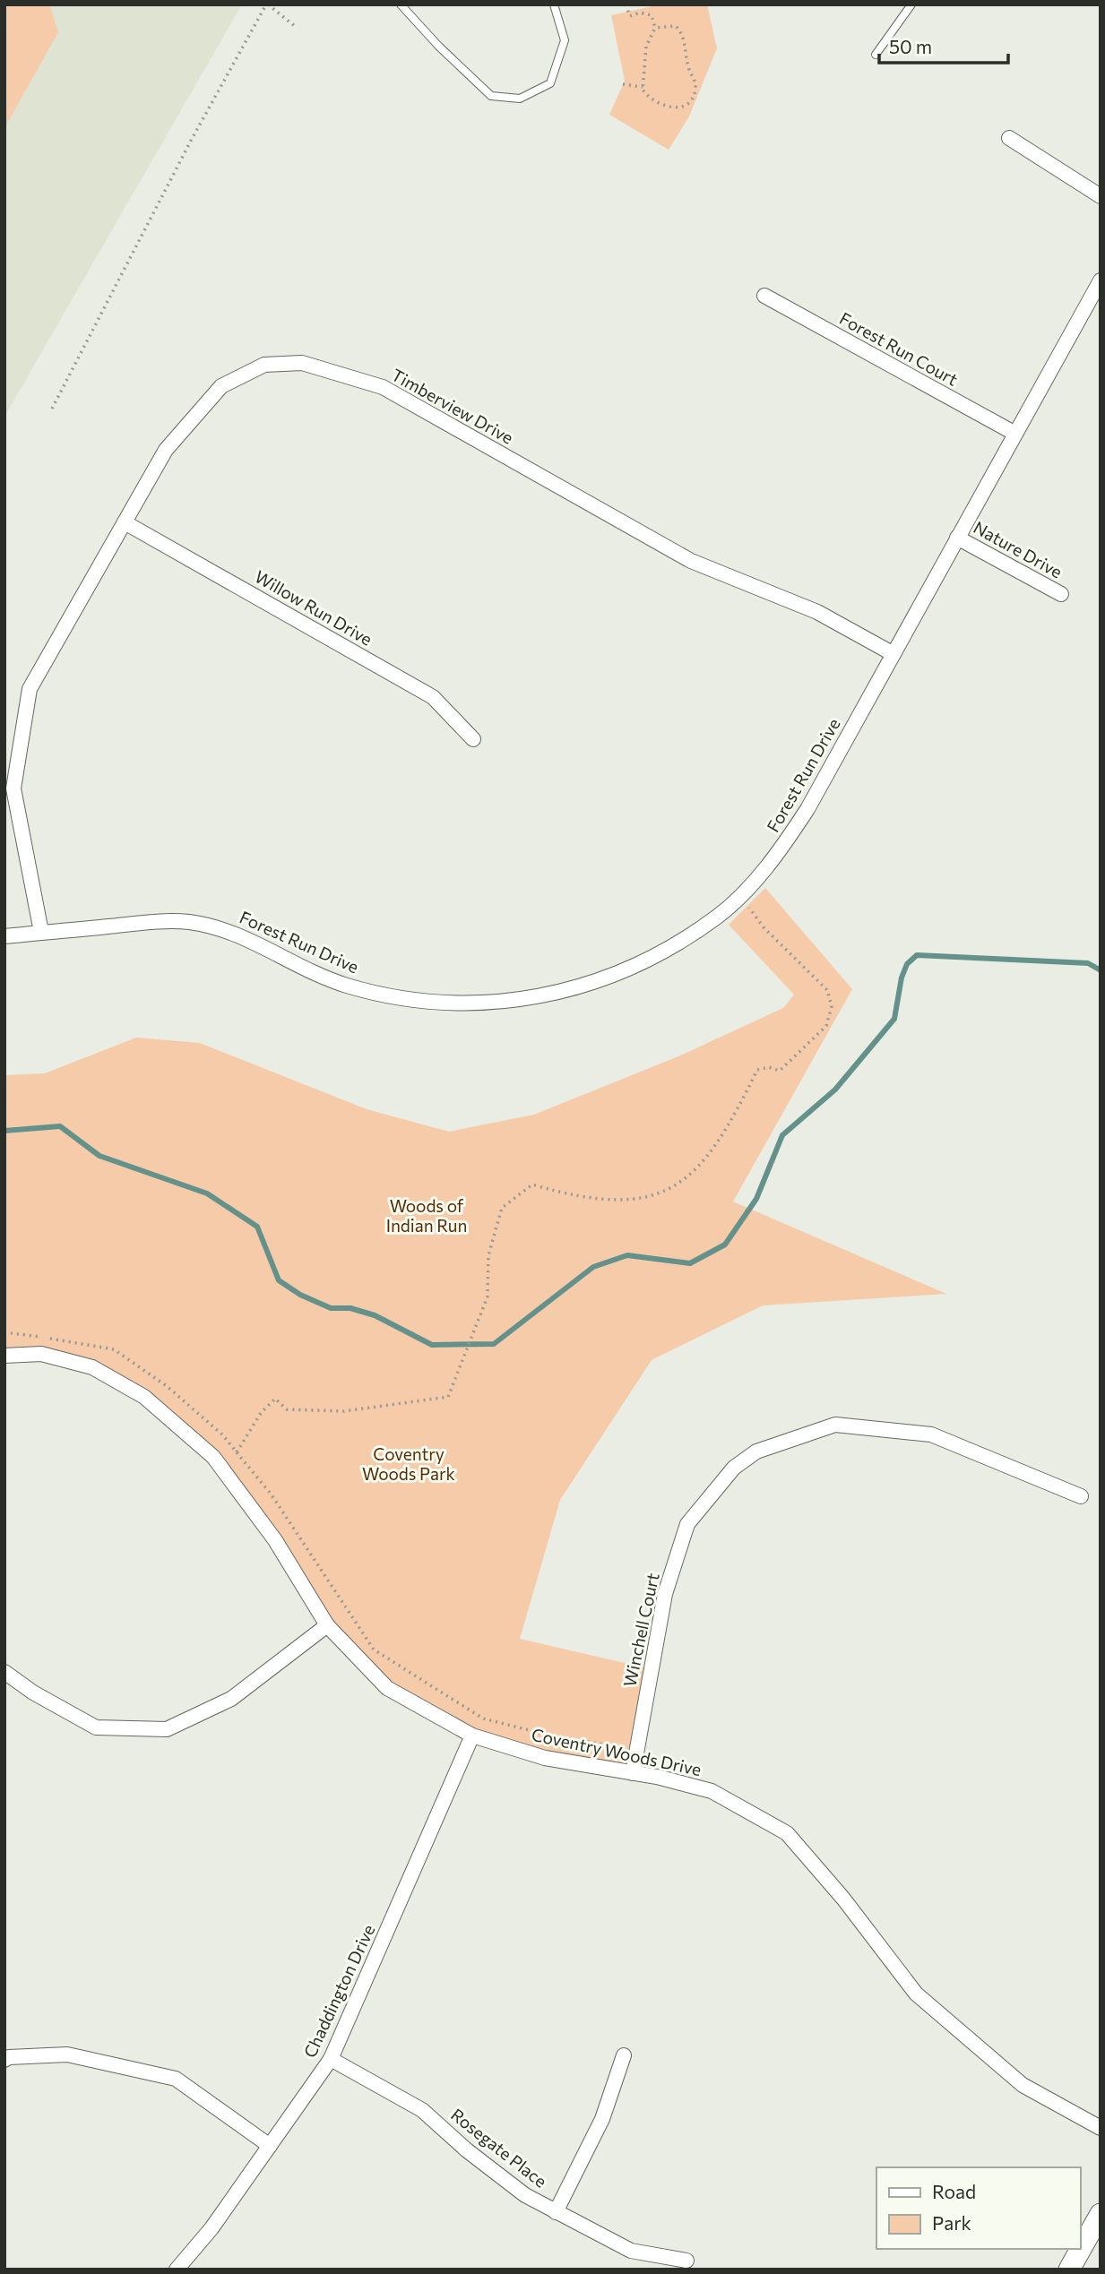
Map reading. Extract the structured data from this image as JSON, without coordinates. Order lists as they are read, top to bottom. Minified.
{"streets":{"street":["Forest Run Court","Timberview Drive","Nature Drive","Willow Run Drive","Forest Run Drive","Winchell Court","Coventry Woods Drive","Chaddington Drive","Rosegate Place"]},"crossings":[["Forest Run Court","Forest Run Drive"],["Timberview Drive","Willow Run Drive"],["Timberview Drive","Forest Run Drive"],["Nature Drive","Forest Run Drive"],["Winchell Court","Coventry Woods Drive"],["Coventry Woods Drive","Chaddington Drive"],["Chaddington Drive","Rosegate Place"]],"parks":["Woods of Indian Run","Coventry Woods Park"],"legend":["Road","Park"],"scale_bar":"50 m"}
